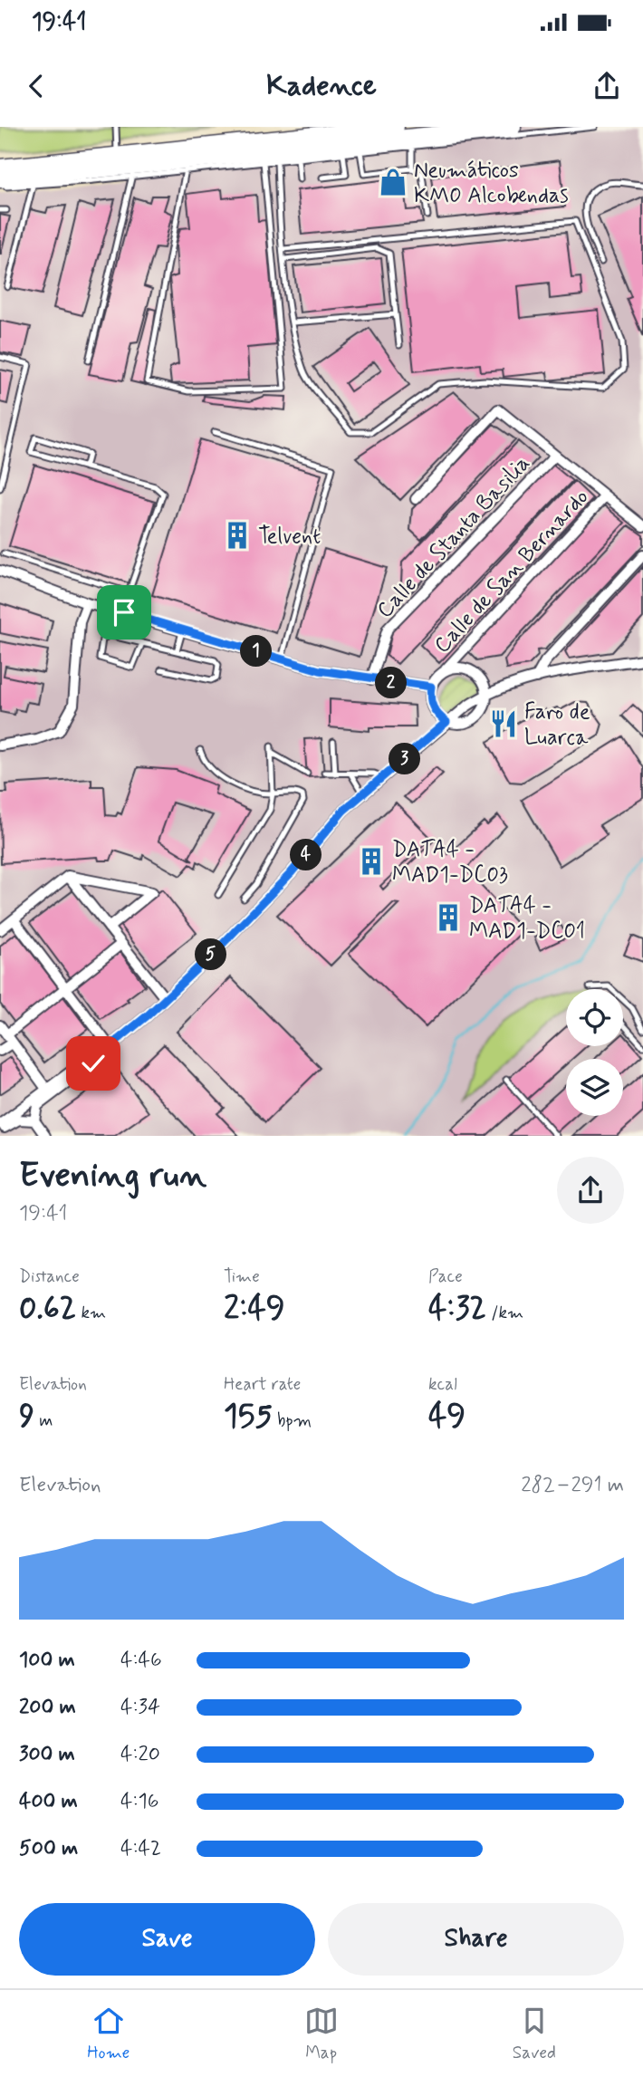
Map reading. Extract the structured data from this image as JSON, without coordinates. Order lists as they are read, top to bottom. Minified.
{"streets":{"street":["Calle de Stanta Basilia","Calle de San Bernardo"]},"places":{"shop":["Neumáticos KM0 Alcobendas"],"building":["Telvent","DATA4 - MAD1-DC03","DATA4 - MAD1-DC01"],"restaurant":["Faro de Luarca"]},"page":{"status":"19:41","header":"Kadence","pins":["1","2","3","4","5"],"heading":["Evening run","19:41"],"stats":[["Distance","0.62 km"],["Time","2:49"],["Pace","4:32 /km"],["Elevation","9 m"],["Heart rate","155 bpm"],["kcal","49"]],"chart":["Elevation","282–291 m"],"list":[{"name":"100 m","note":"4:46"},{"name":"200 m","note":"4:34"},{"name":"300 m","note":"4:20"},{"name":"400 m","note":"4:16"},{"name":"500 m","note":"4:42"}],"buttons":["Save","Share"],"tabs":["Home","Map","Saved"]}}
